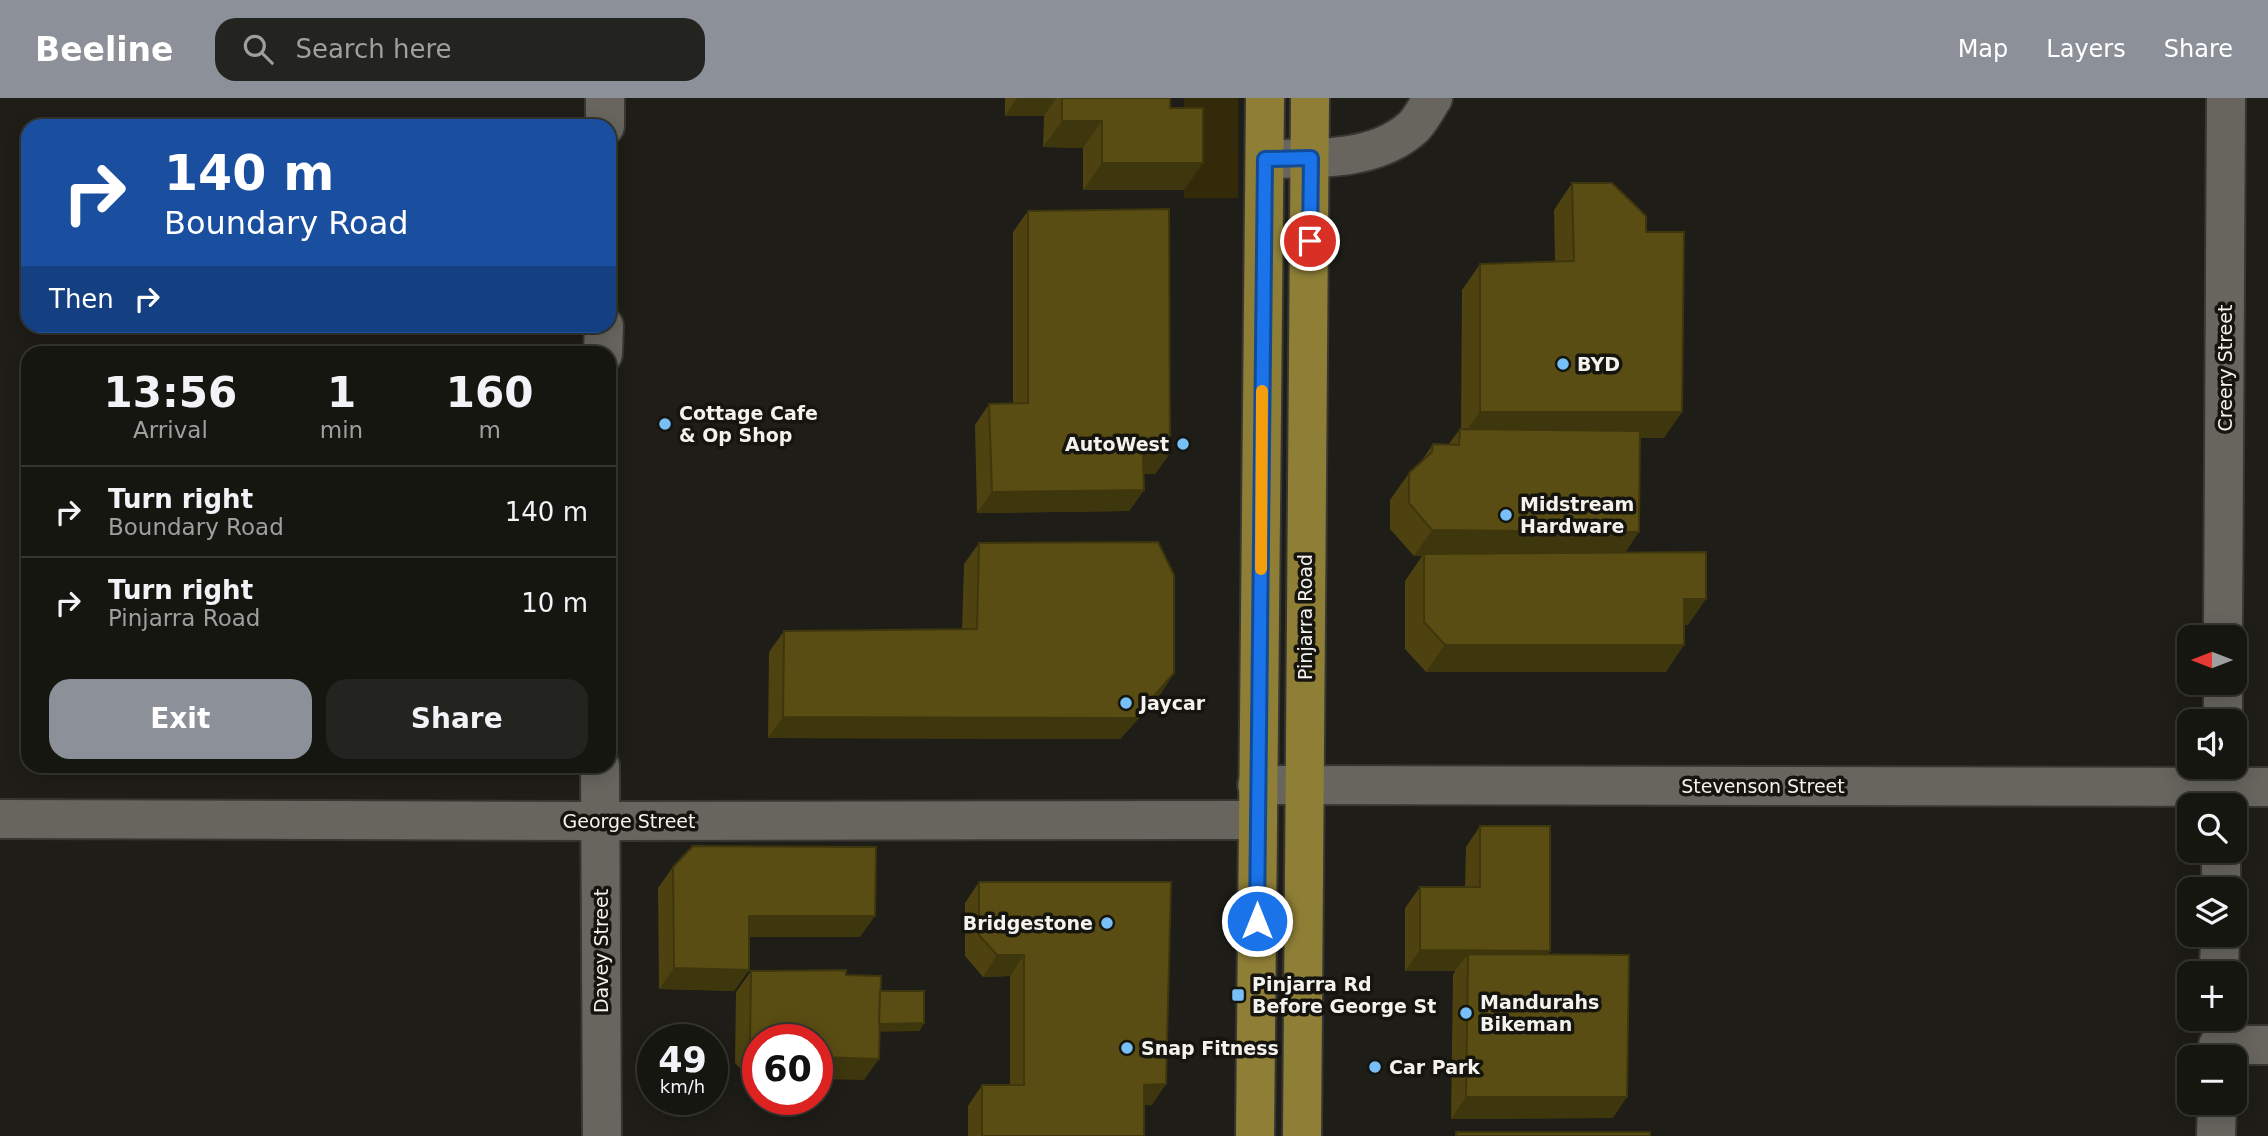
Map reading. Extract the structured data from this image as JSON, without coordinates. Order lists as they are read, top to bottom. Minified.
{"streets":{"main road":["Pinjarra Road"],"street":["Creery Street","Stevenson Street","George Street","Davey Street"]},"crossings":[["Pinjarra Road","Stevenson Street"],["Stevenson Street","George Street"],["George Street","Davey Street"]],"places":{"other":["BYD","Cottage Cafe & Op Shop","AutoWest","Midstream Hardware","Jaycar","Bridgestone","Mandurahs Bikeman","Snap Fitness","Car Park"],"transit":["Pinjarra Rd Before George St"]},"north":"left","page":{"header":"Beeline","search":"Search here","nav":["Map","Layers","Share"],"turn":["140 m","Boundary Road"],"then":"Then","eta":["13:56","Arrival","1","min","160","m"],"list":[{"name":"Turn right","note":"Boundary Road","value":"140 m"},{"name":"Turn right","note":"Pinjarra Road","value":"10 m"}],"map_buttons":["+","−"],"buttons":["Exit","Share"],"speed":"49 km/h","limit":"60"}}
